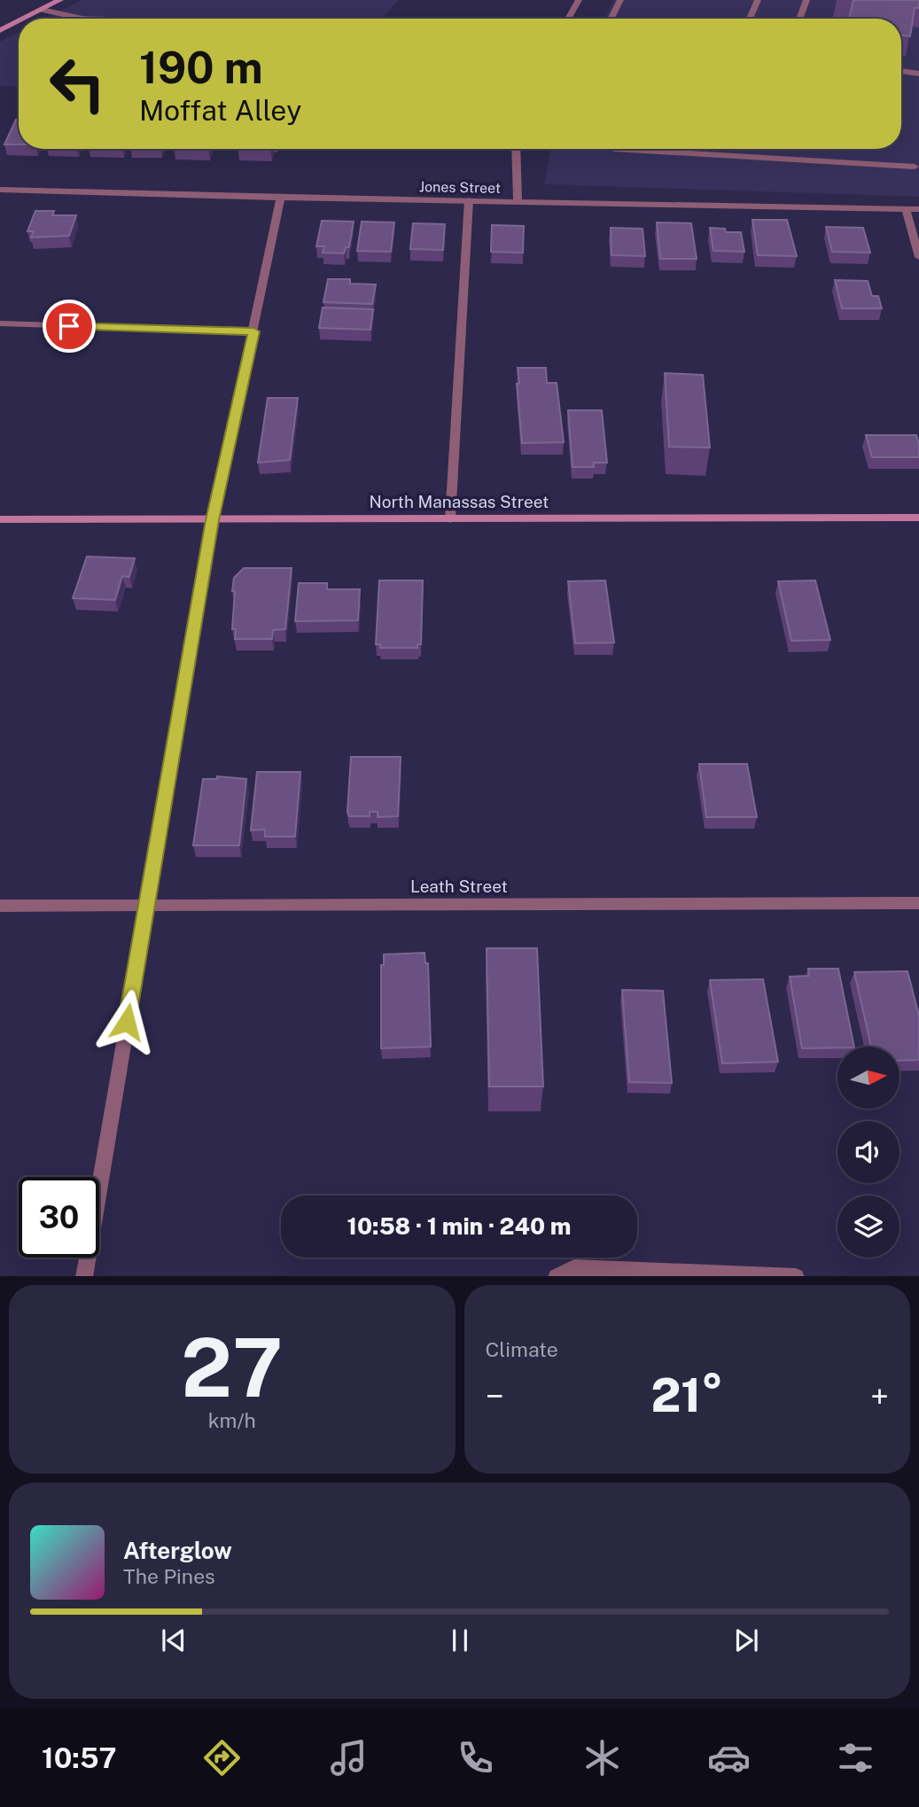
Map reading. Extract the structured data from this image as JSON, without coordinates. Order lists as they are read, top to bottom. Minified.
{"streets":{"street":["Jones Street","North Manassas Street","Leath Street"]},"north":"right","page":{"turn":["190 m","Moffat Alley"],"limit":"30","trip":"10:58 · 1 min · 240 m","tile":[["27","km/h"],"Climate"],"heat":["−","21°","+"],"song":["Afterglow","The Pines"],"tabs":"10:57"}}
